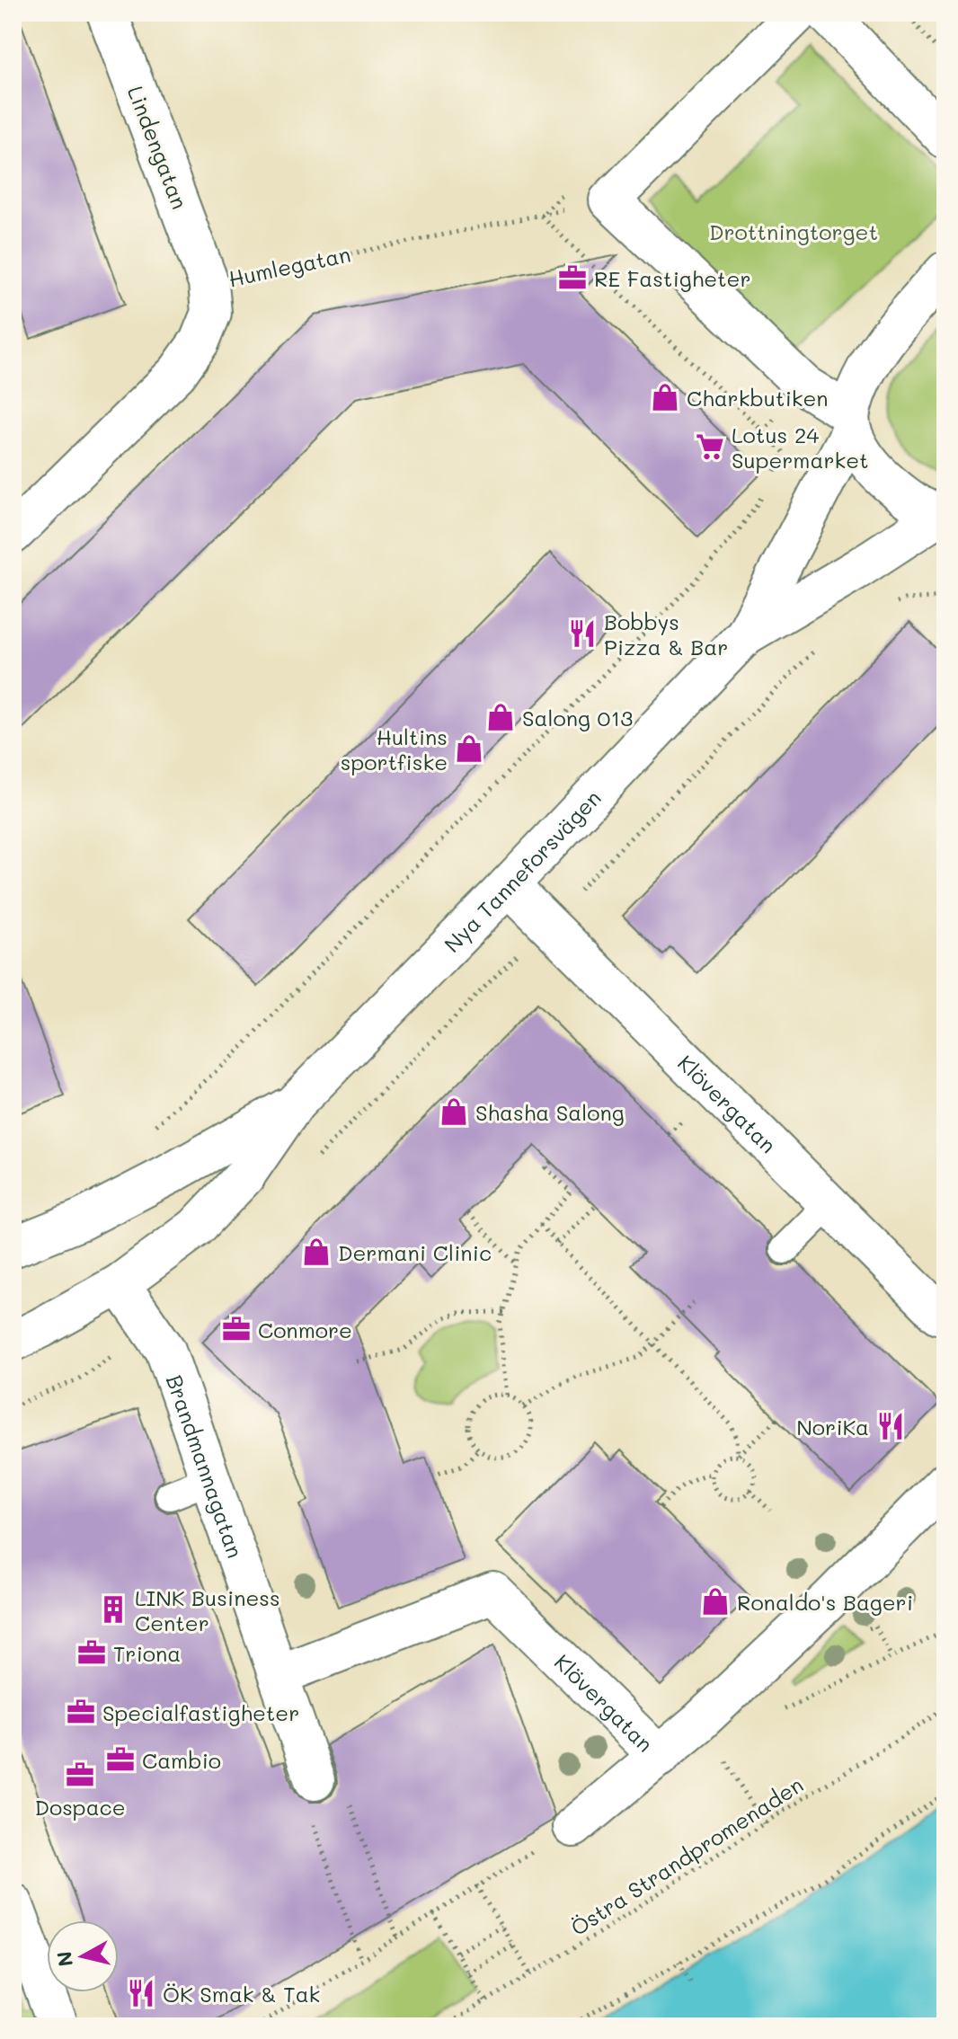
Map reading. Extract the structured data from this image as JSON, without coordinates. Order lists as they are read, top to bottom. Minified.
{"streets":{"street":["Lindengatan","Humlegatan","Nya Tanneforsvägen","Klövergatan","Brandmannagatan"],"path":["Östra Strandpromenaden"]},"crossings":[["Lindengatan","Humlegatan"],["Nya Tanneforsvägen","Klövergatan"],["Nya Tanneforsvägen","Brandmannagatan"],["Klövergatan","Brandmannagatan"]],"parks":["Drottningtorget"],"places":{"office":["RE Fastigheter","Conmore","Triona","Specialfastigheter","Cambio","Dospace"],"shop":["Charkbutiken","Salong 013","Hultins sportfiske","Shasha Salong","Dermani Clinic","Ronaldo's Bageri"],"supermarket":["Lotus 24 Supermarket"],"restaurant":["Bobbys Pizza & Bar","NoriKa","ÖK Smak & Tak"],"building":["LINK Business Center"]},"north":"left"}
